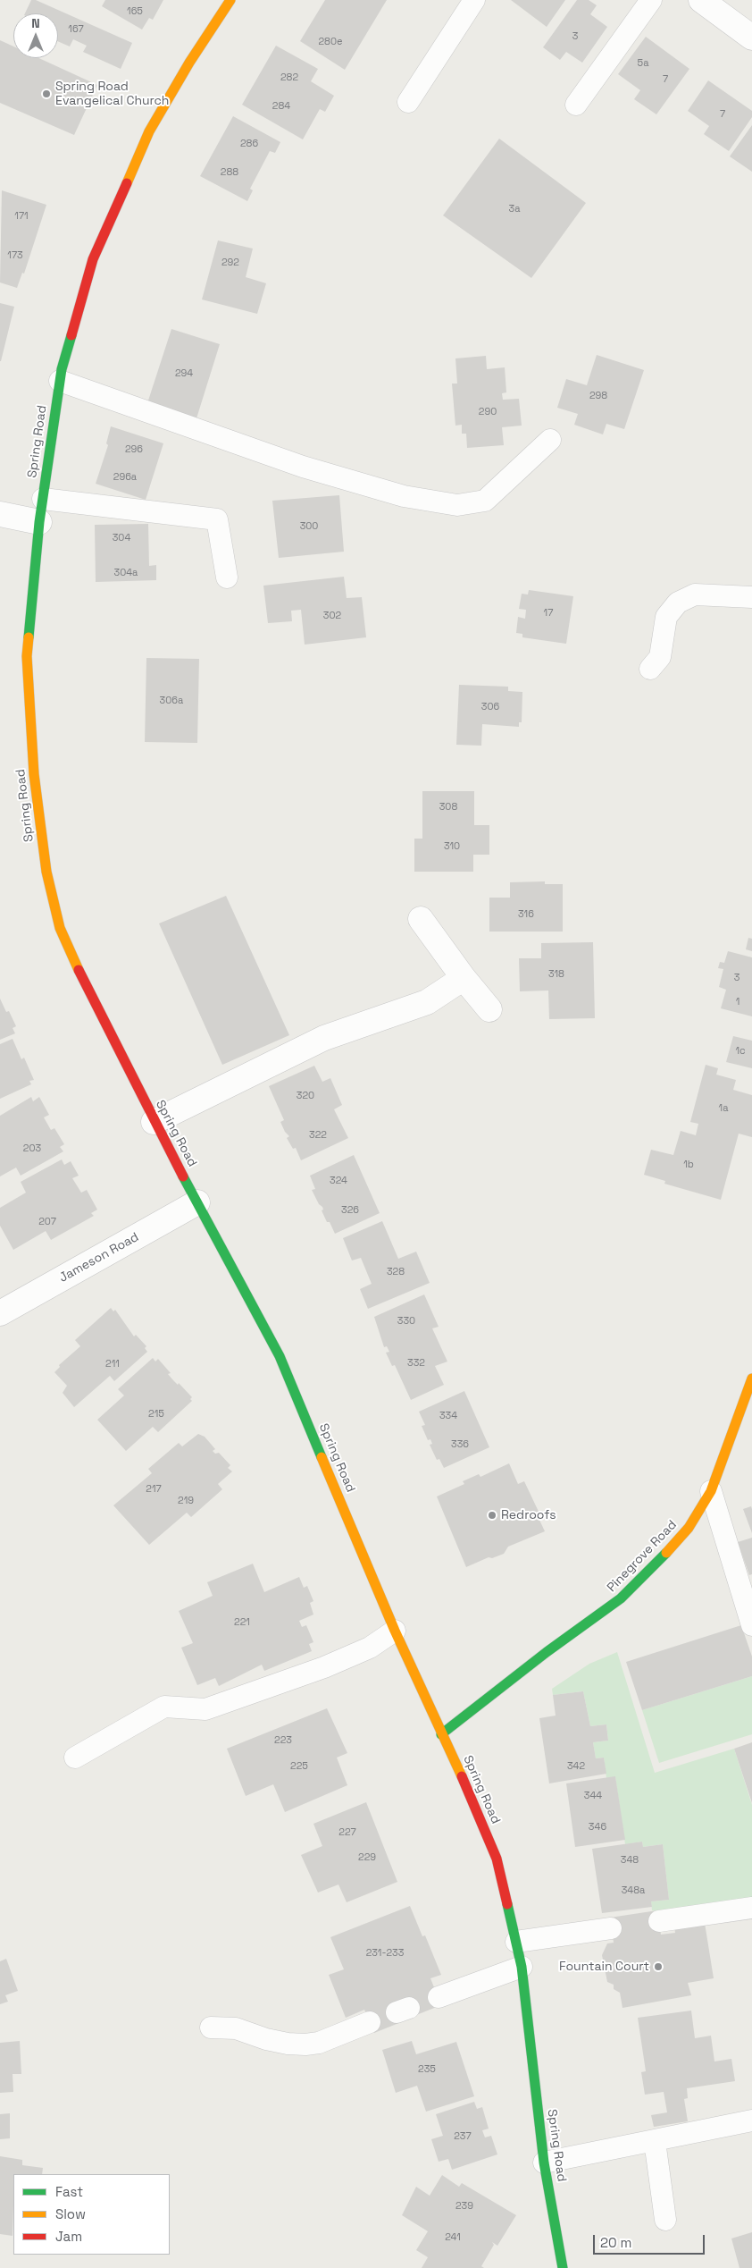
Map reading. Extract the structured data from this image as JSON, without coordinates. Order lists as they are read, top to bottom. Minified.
{"streets":{"street":["Spring Road","Jameson Road","Pinegrove Road"]},"crossings":[["Spring Road","Jameson Road"],["Spring Road","Pinegrove Road"]],"places":["Spring Road Evangelical Church","Redroofs","Fountain Court"],"house_numbers":["165","167","3","280e","5a","282","7","284","7","286","288","3a","171","173","292","294","298","290","296","296a","300","304","304a","17","302","306a","306","308","310","316","318","3","1","1c","320","1a","322","203","1b","324","326","207","328","330","332","211","215","334","336","217","219","221","223","225","342","344","346","227","229","348","348a","231-233","235","237","239","241"],"legend":["Fast","Slow","Jam"],"scale_bar":"20 m","north":"top"}
